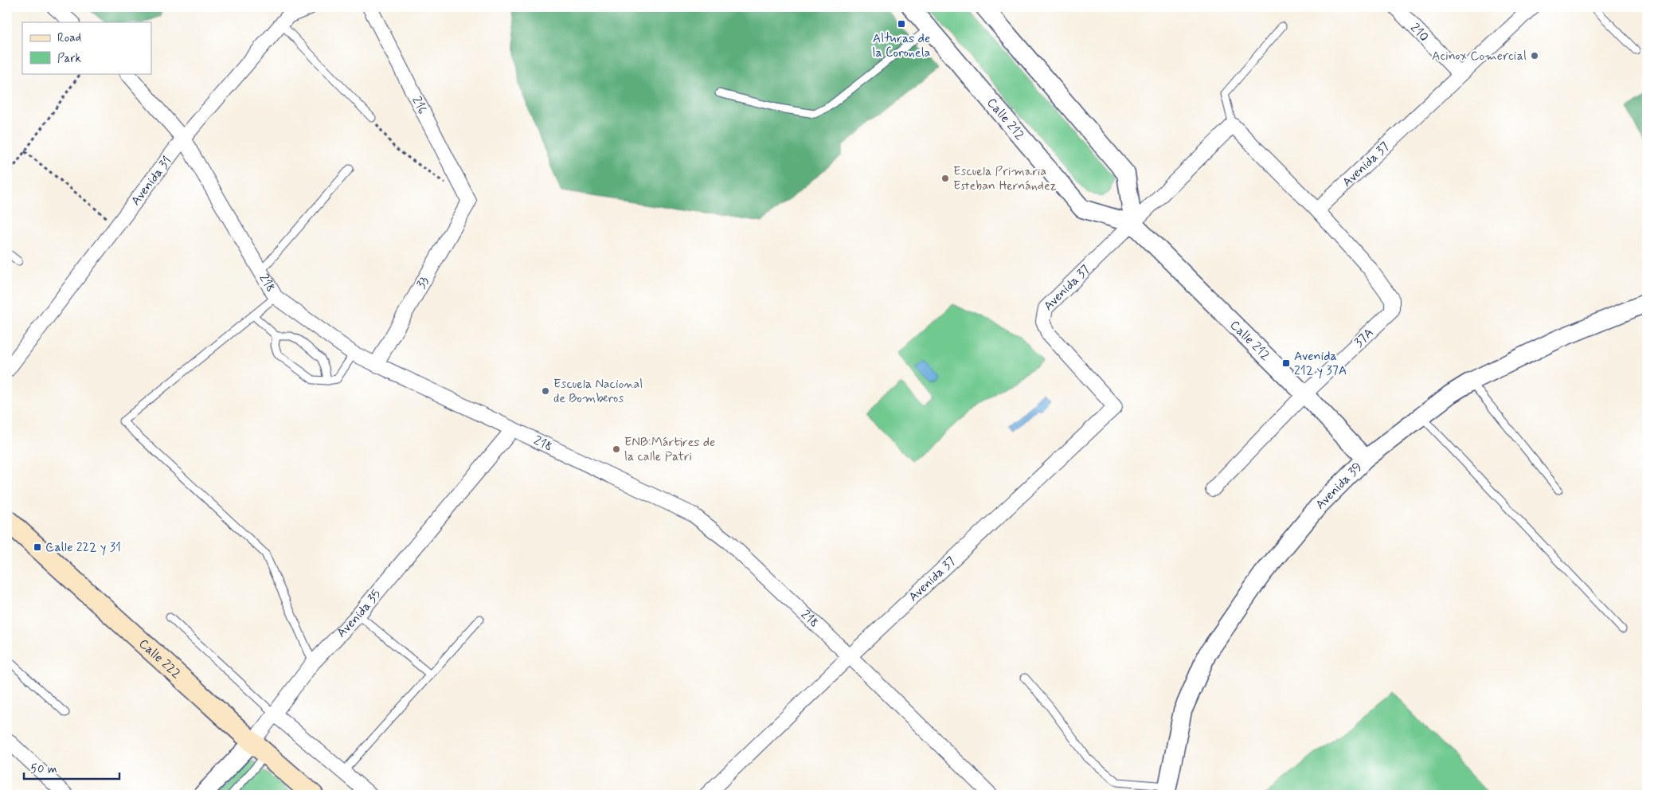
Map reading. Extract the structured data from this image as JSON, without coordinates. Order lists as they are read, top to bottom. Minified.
{"streets":{"main road":["Calle 222"],"street":["210","216","Calle 212","Avenida 37","Avenida 31","218","33","37A","Avenida 39","Avenida 35"]},"crossings":[["210","Avenida 37"],["216","33"],["Calle 212","Avenida 37"],["Calle 212","37A"],["Calle 212","Avenida 39"],["Avenida 37","218"],["Avenida 37","37A"],["Avenida 31","218"],["218","33"],["218","Avenida 35"],["Avenida 35","Calle 222"]],"places":{"transit":["Alturas de la Coronela","Avenida 212 y 37A","Calle 222 y 31"],"other":["Acinox Comercial","Escuela Primaria Esteban Hernández","Escuela Nacional de Bomberos","ENB:Mártires de la calle Patri"]},"legend":["Road","Park"],"scale_bar":"50 m"}
